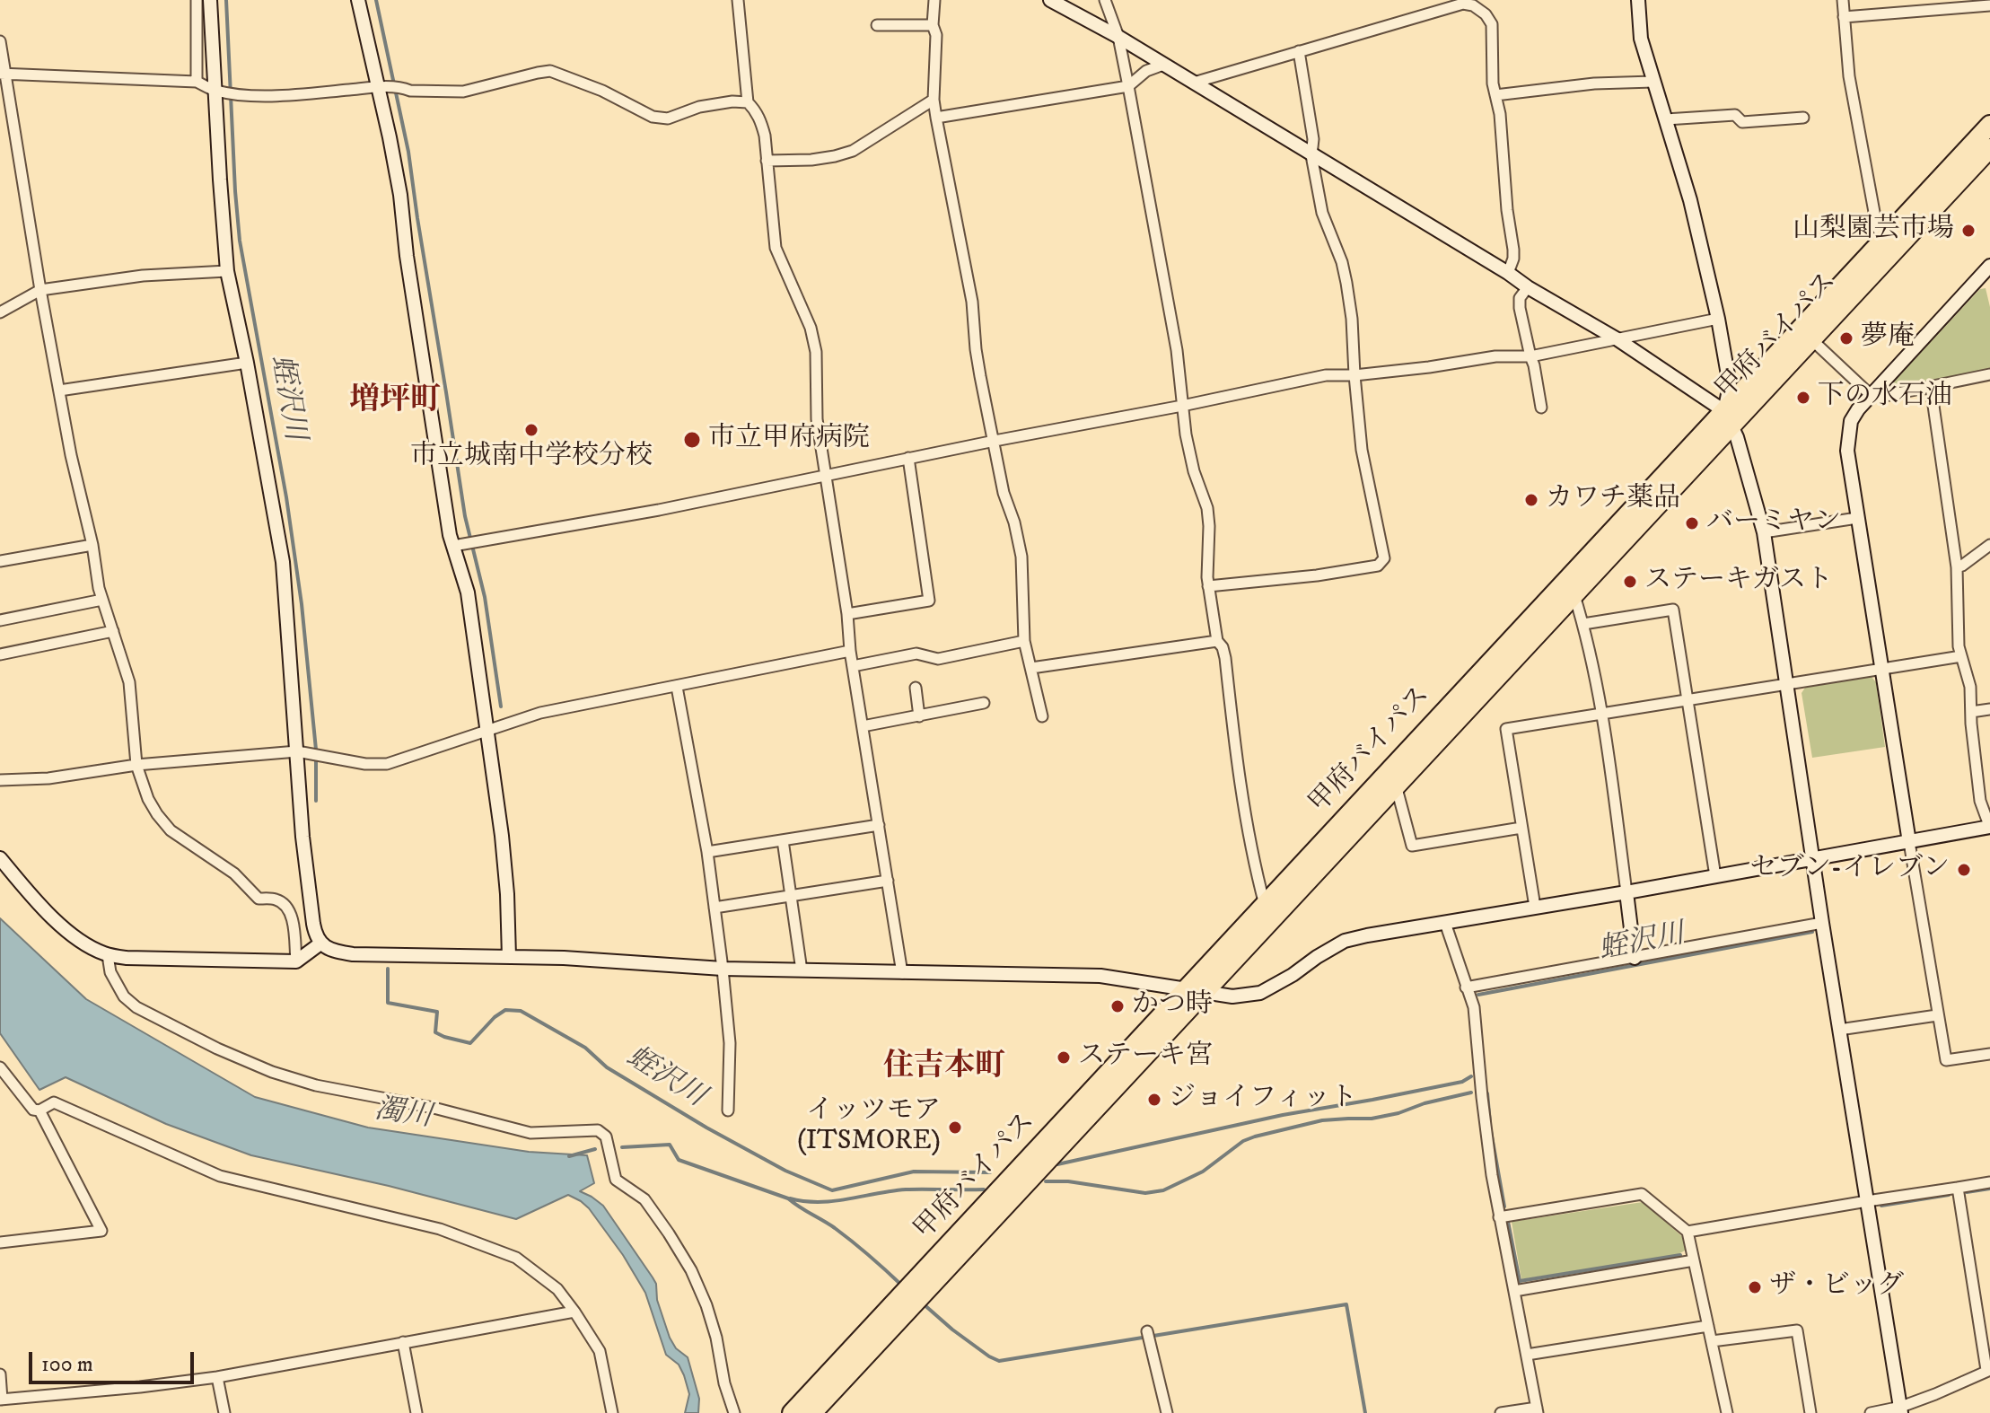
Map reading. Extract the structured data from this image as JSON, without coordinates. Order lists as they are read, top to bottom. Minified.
{"streets":{"highway":["甲府バイパス"]},"districts":["増坪町","住吉本町"],"water":["蛭沢川","濁川"],"places":["山梨園芸市場","夢庵","下の水石油","市立城南中学校分校","市立甲府病院","カワチ薬品","バーミヤン","ステーキガスト","セブン-イレブン","かつ時","ステーキ宮","ジョイフィット","イッツモア (ITSMORE)","ザ・ビッグ"],"scale_bar":"100 m"}
